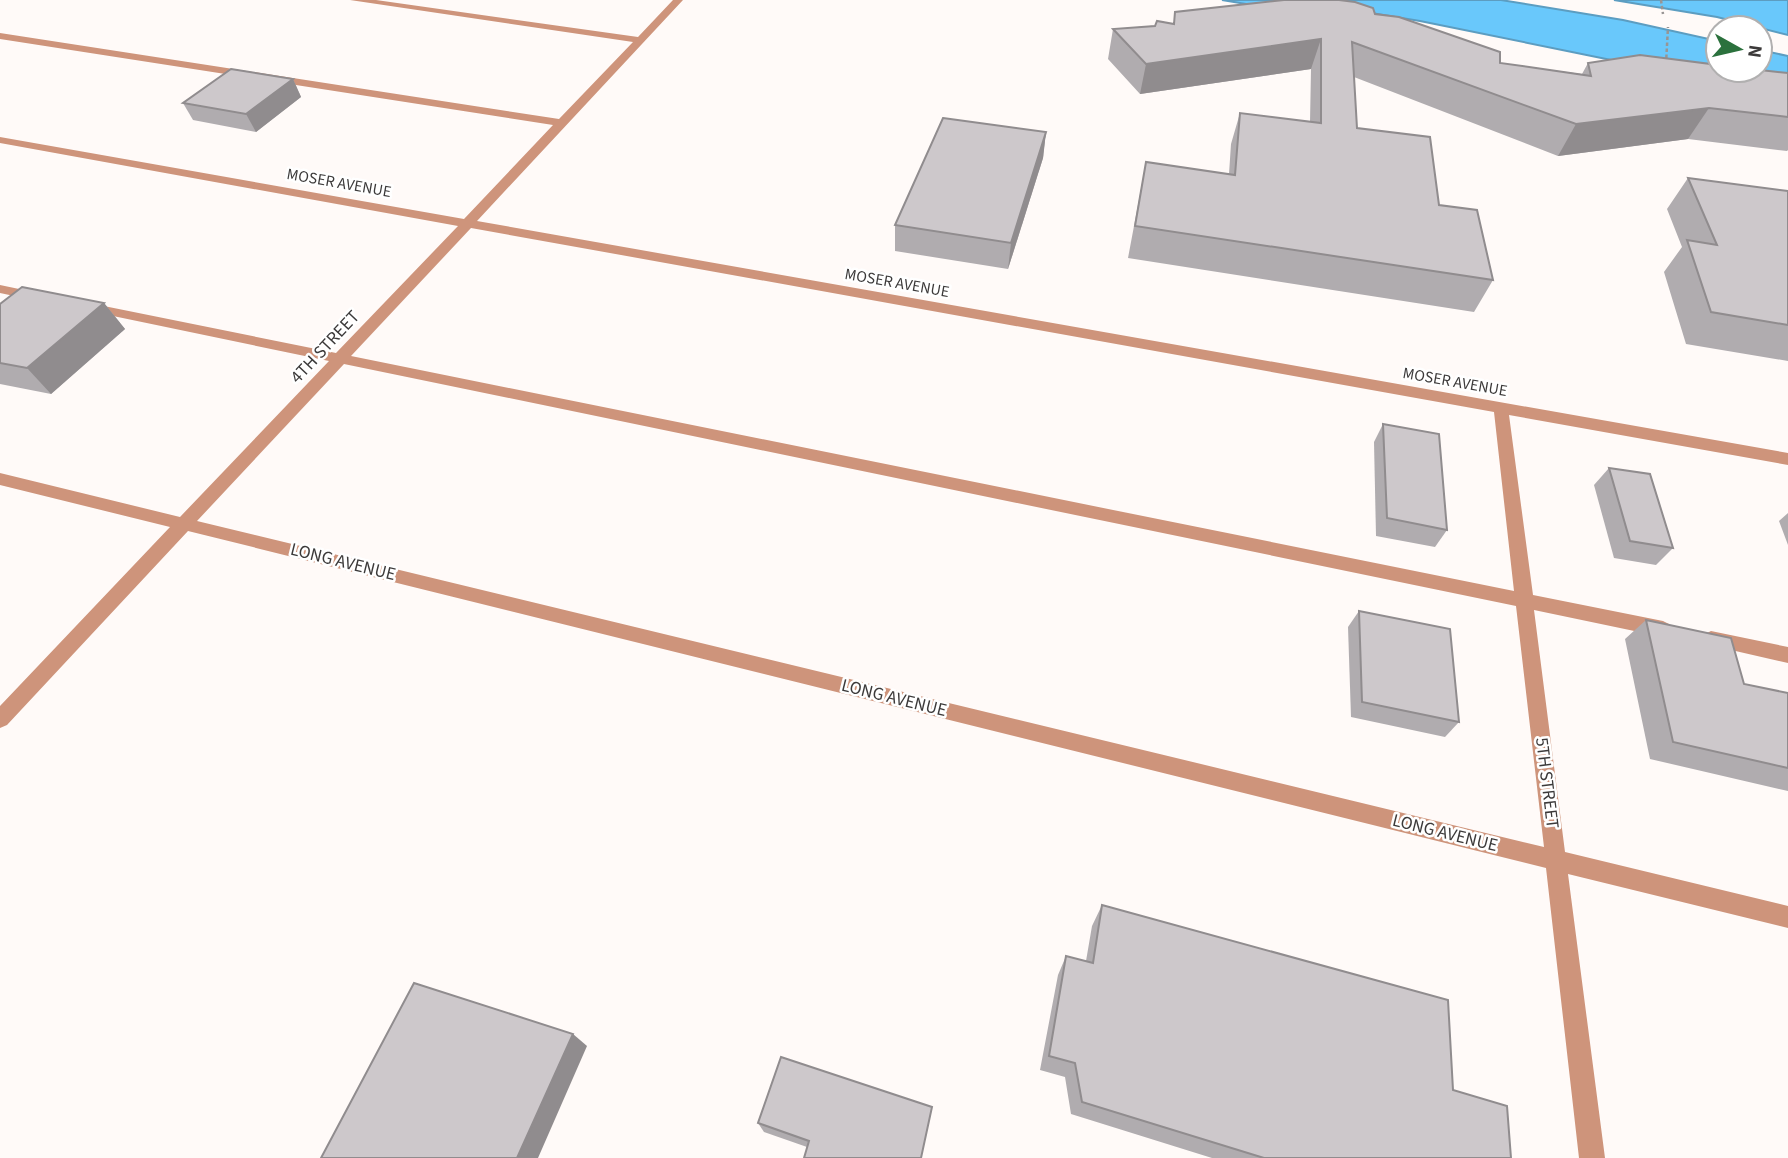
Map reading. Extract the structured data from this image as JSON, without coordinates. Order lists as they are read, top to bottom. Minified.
{"streets":{"street":["MOSER AVENUE","4TH STREET","LONG AVENUE","5TH STREET"]},"crossings":[["MOSER AVENUE","4TH STREET"],["MOSER AVENUE","5TH STREET"],["4TH STREET","LONG AVENUE"],["LONG AVENUE","5TH STREET"]],"north":"right"}
